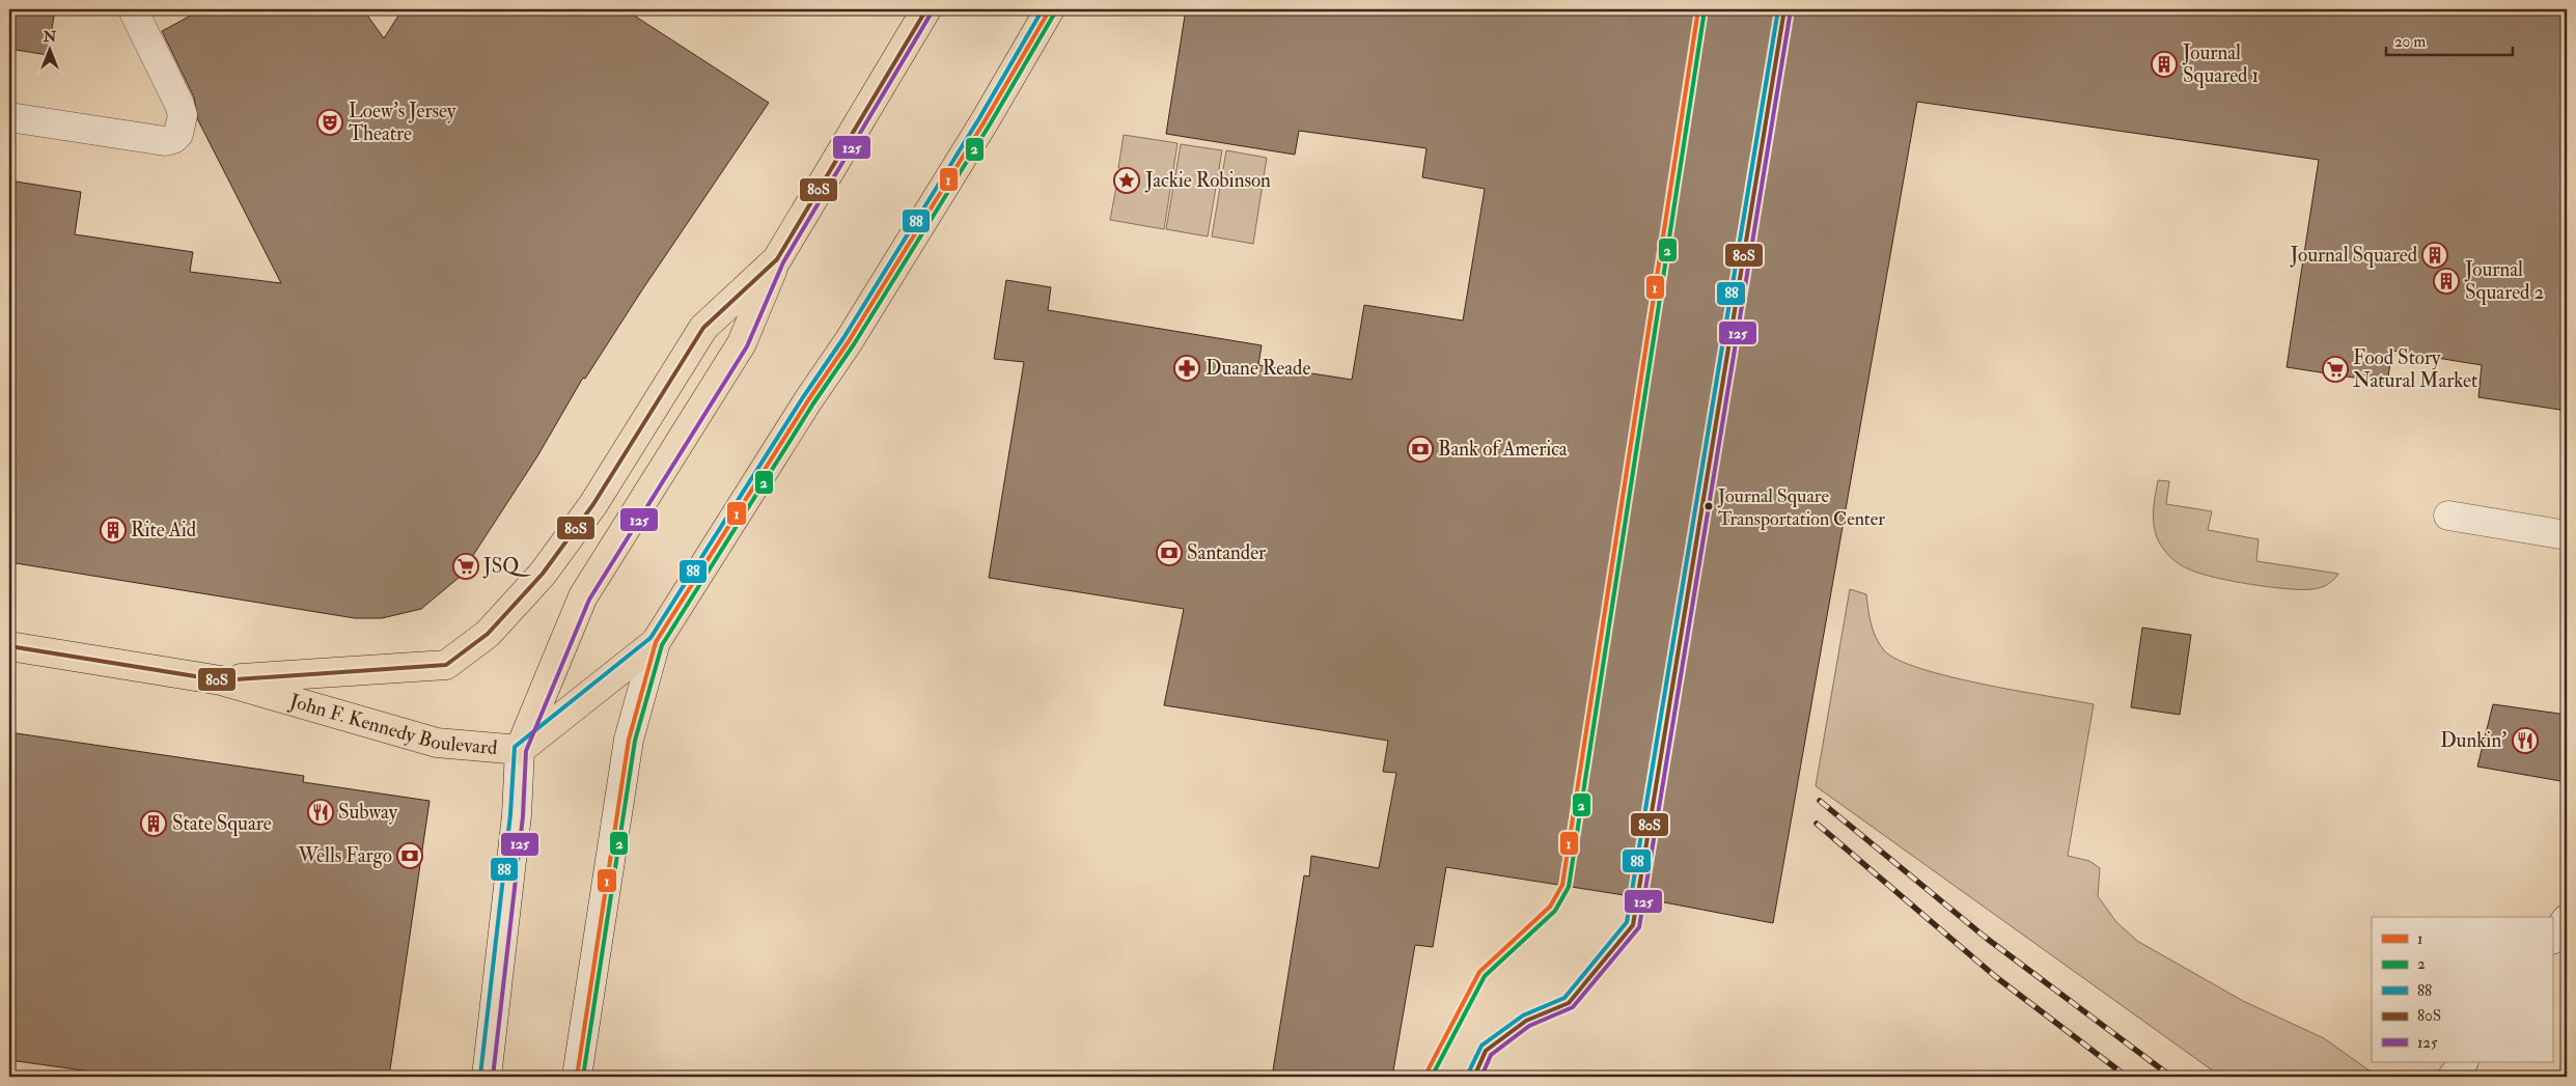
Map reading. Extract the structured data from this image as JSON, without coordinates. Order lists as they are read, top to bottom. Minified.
{"streets":{"main road":["John F. Kennedy Boulevard"]},"places":{"building":["Journal Squared 1","Journal Squared","Journal Squared 2","Rite Aid","State Square"],"theatre":["Loew's Jersey Theatre"],"place":["Jackie Robinson"],"pharmacy":["Duane Reade"],"supermarket":["Food Story Natural Market","JSQ"],"bank":["Bank of America","Santander","Wells Fargo"],"other":["Journal Square Transportation Center"],"restaurant":["Dunkin'","Subway"]},"lines":["transit line 1","transit line 88","transit line 80S","transit line 2","transit line 125"],"legend":["1","2","88","80S","125"],"scale_bar":"20 m","north":"top"}
